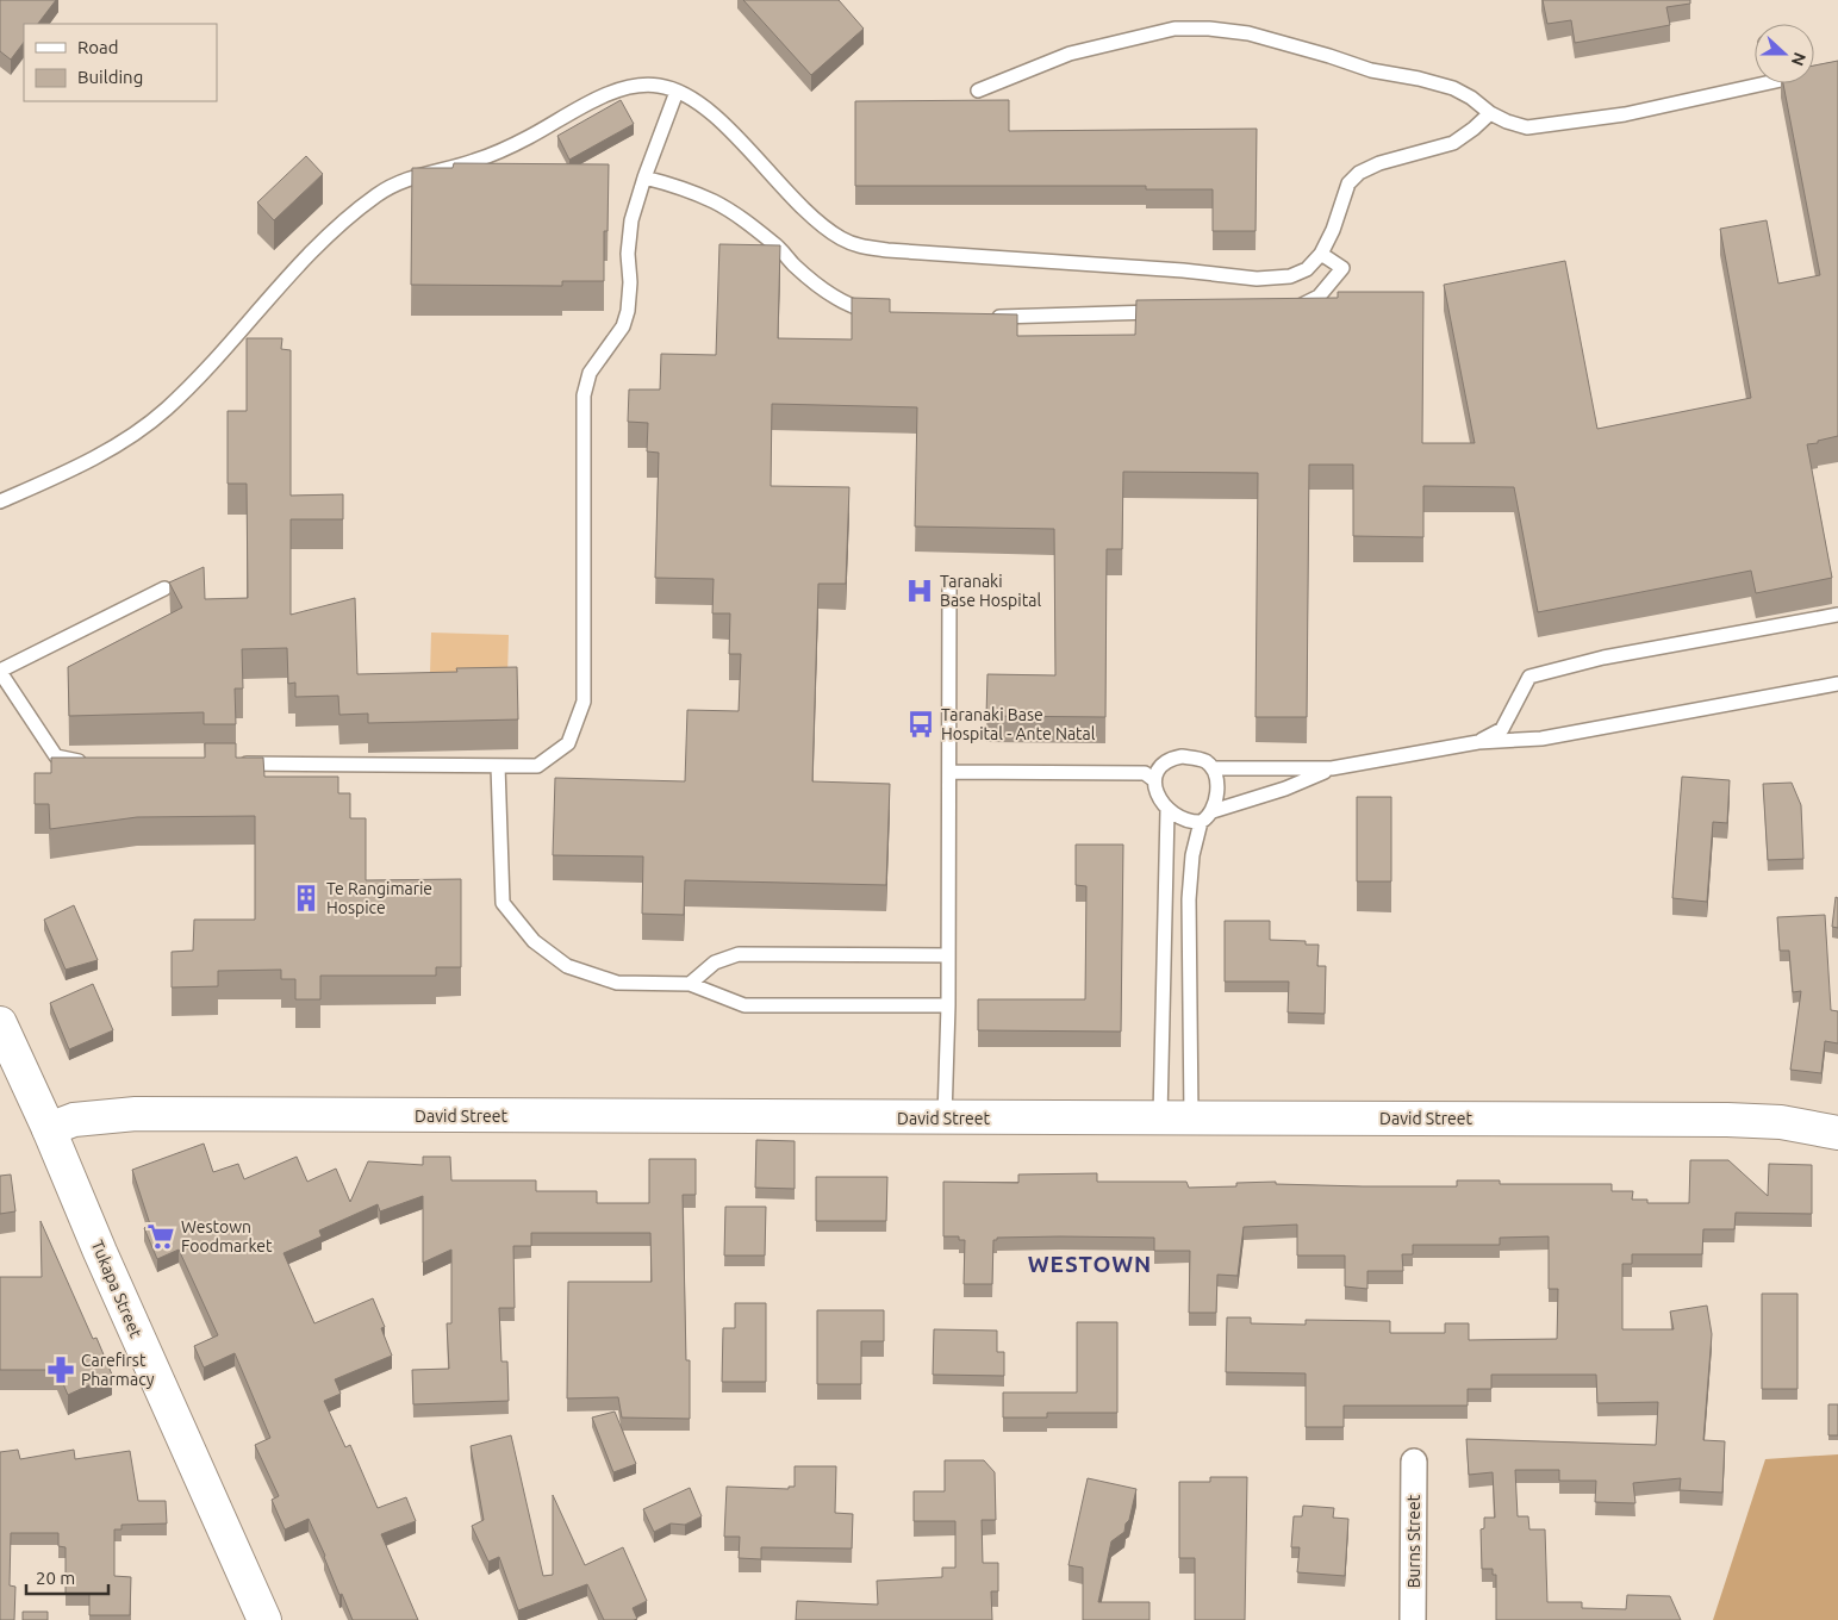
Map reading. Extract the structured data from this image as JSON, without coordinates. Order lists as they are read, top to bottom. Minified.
{"streets":{"street":["David Street","Tukapa Street","Burns Street"]},"crossings":[["David Street","Tukapa Street"]],"districts":["WESTOWN"],"places":{"hospital":["Taranaki Base Hospital"],"bus stop":["Taranaki Base Hospital - Ante Natal"],"building":["Te Rangimarie Hospice"],"supermarket":["Westown Foodmarket"],"pharmacy":["Carefirst Pharmacy"]},"legend":["Road","Building"],"scale_bar":"20 m","north":"right"}
